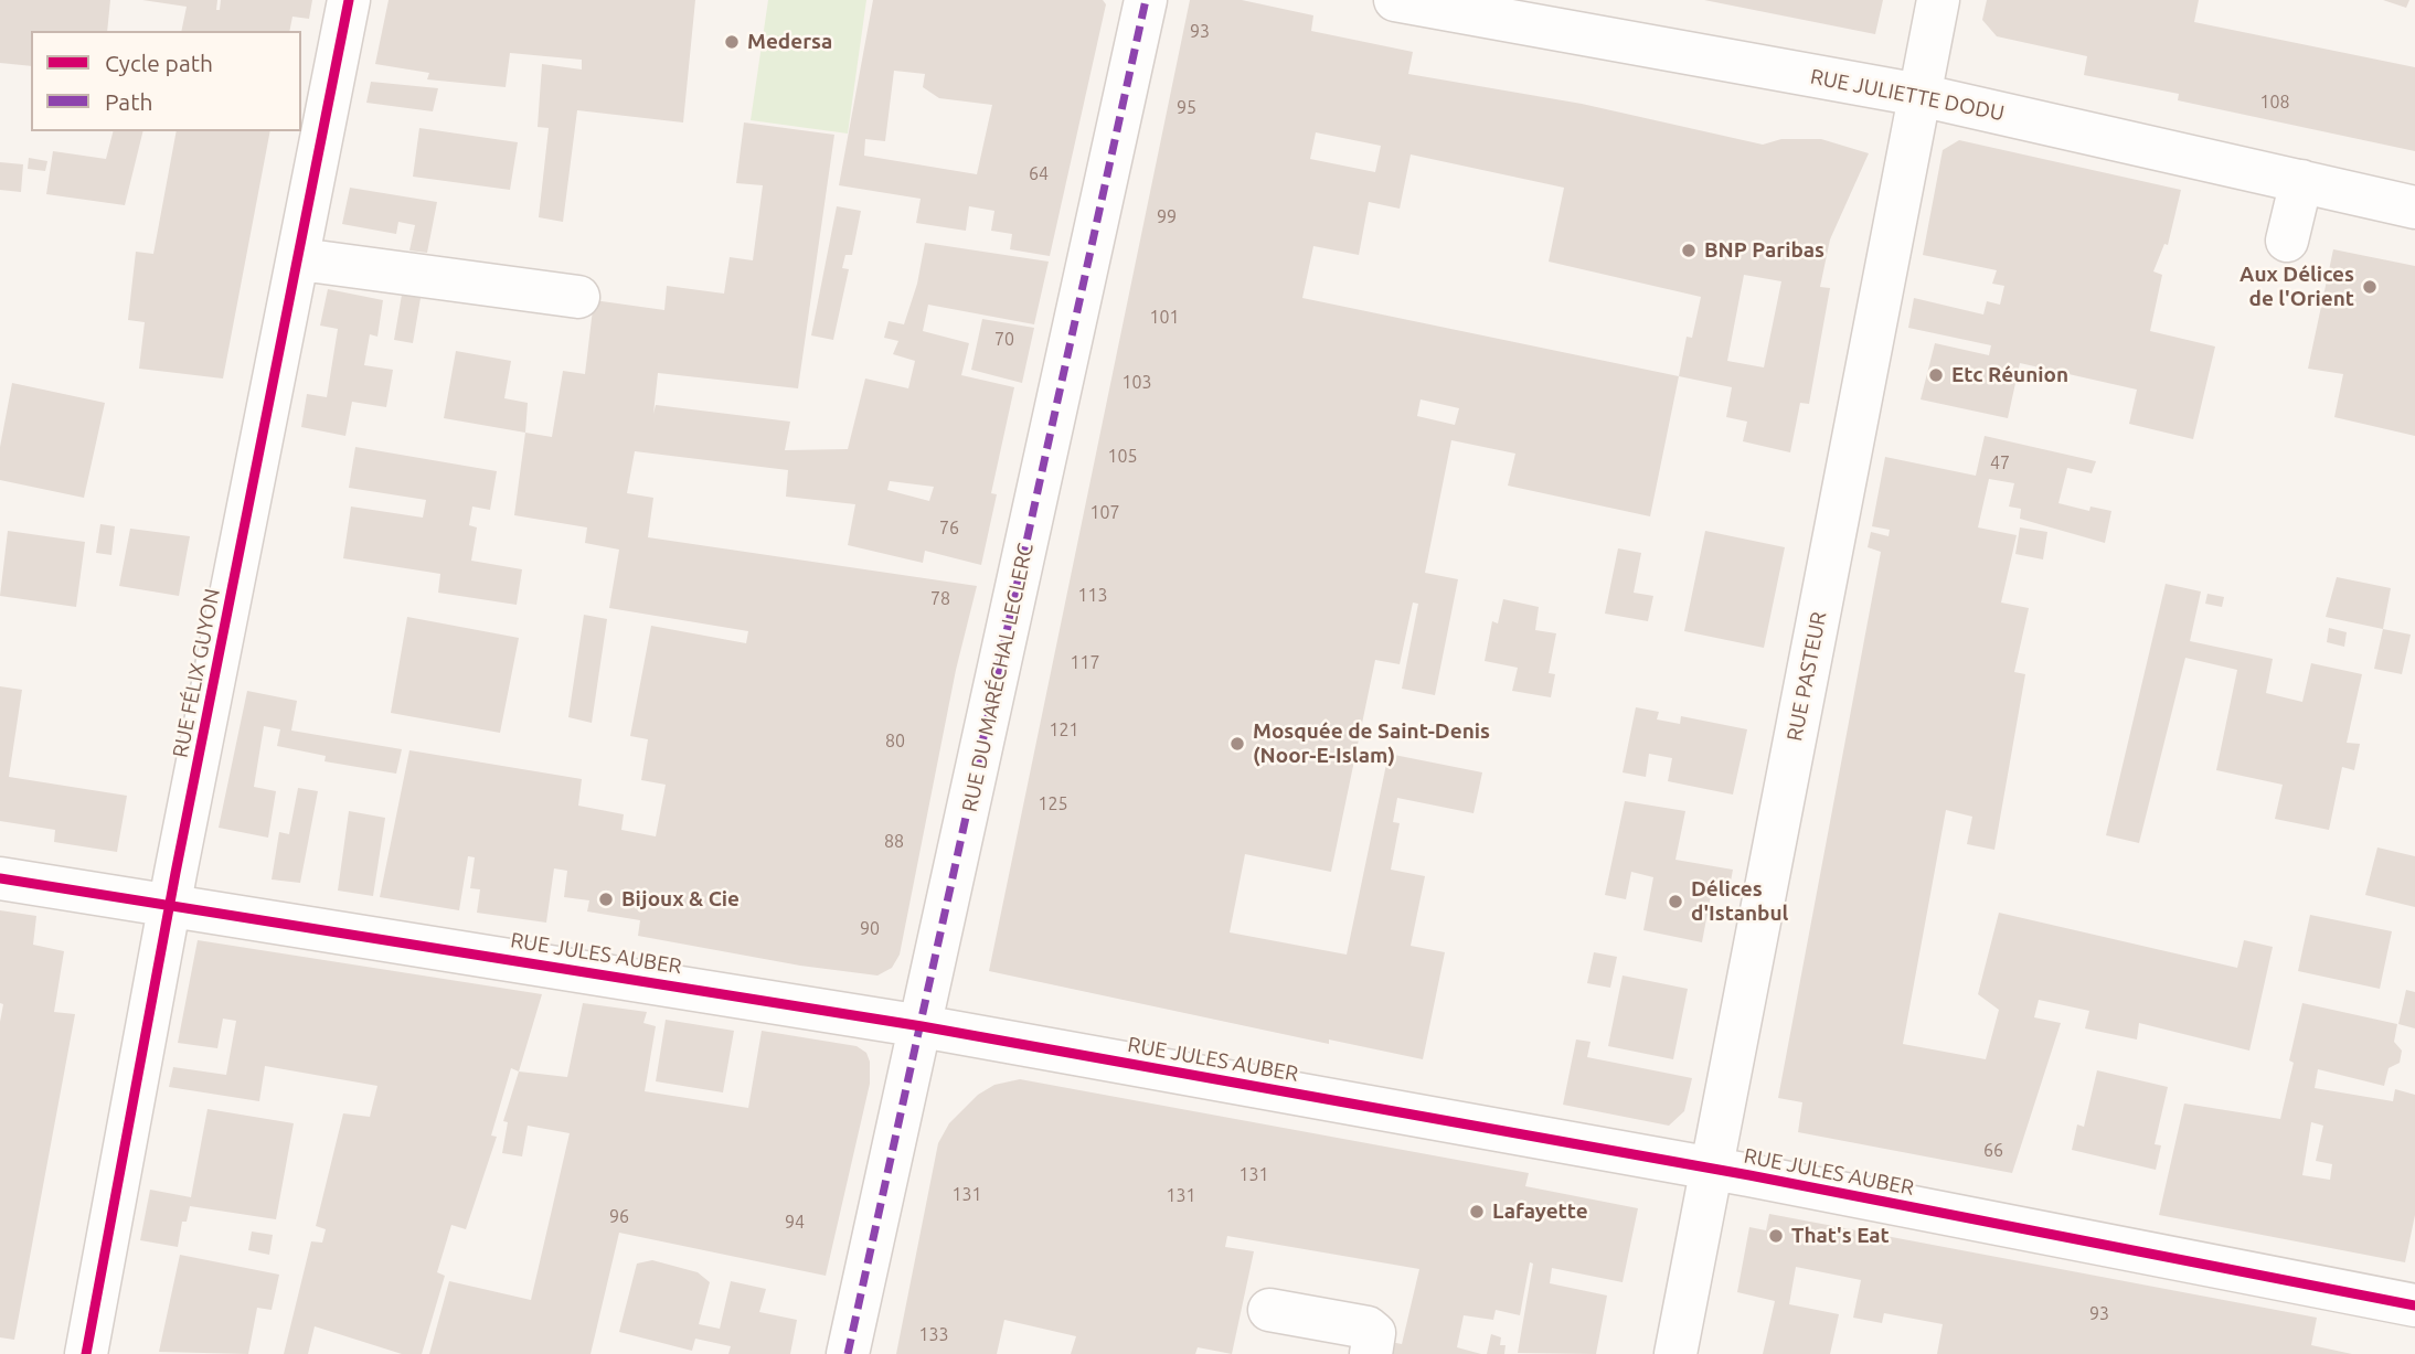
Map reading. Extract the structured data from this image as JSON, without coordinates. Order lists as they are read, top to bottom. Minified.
{"streets":{"street":["RUE JULIETTE DODU","RUE FÉLIX GUYON","RUE PASTEUR","RUE DU MARÉCHAL LECLERC","RUE JULES AUBER"]},"crossings":[["RUE JULIETTE DODU","RUE PASTEUR"],["RUE FÉLIX GUYON","RUE JULES AUBER"],["RUE PASTEUR","RUE JULES AUBER"],["RUE DU MARÉCHAL LECLERC","RUE JULES AUBER"]],"places":["Medersa","BNP Paribas","Aux Délices de l'Orient","Etc Réunion","Mosquée de Saint-Denis (Noor-E-Islam)","Bijoux & Cie","Délices d'Istanbul","Lafayette","That's Eat"],"house_numbers":["93","108","95","64","99","101","70","103","105","47","107","76","113","78","117","121","80","125","88","90","66","131","131","131","96","94","93","133"],"legend":["Cycle path","Path"]}
